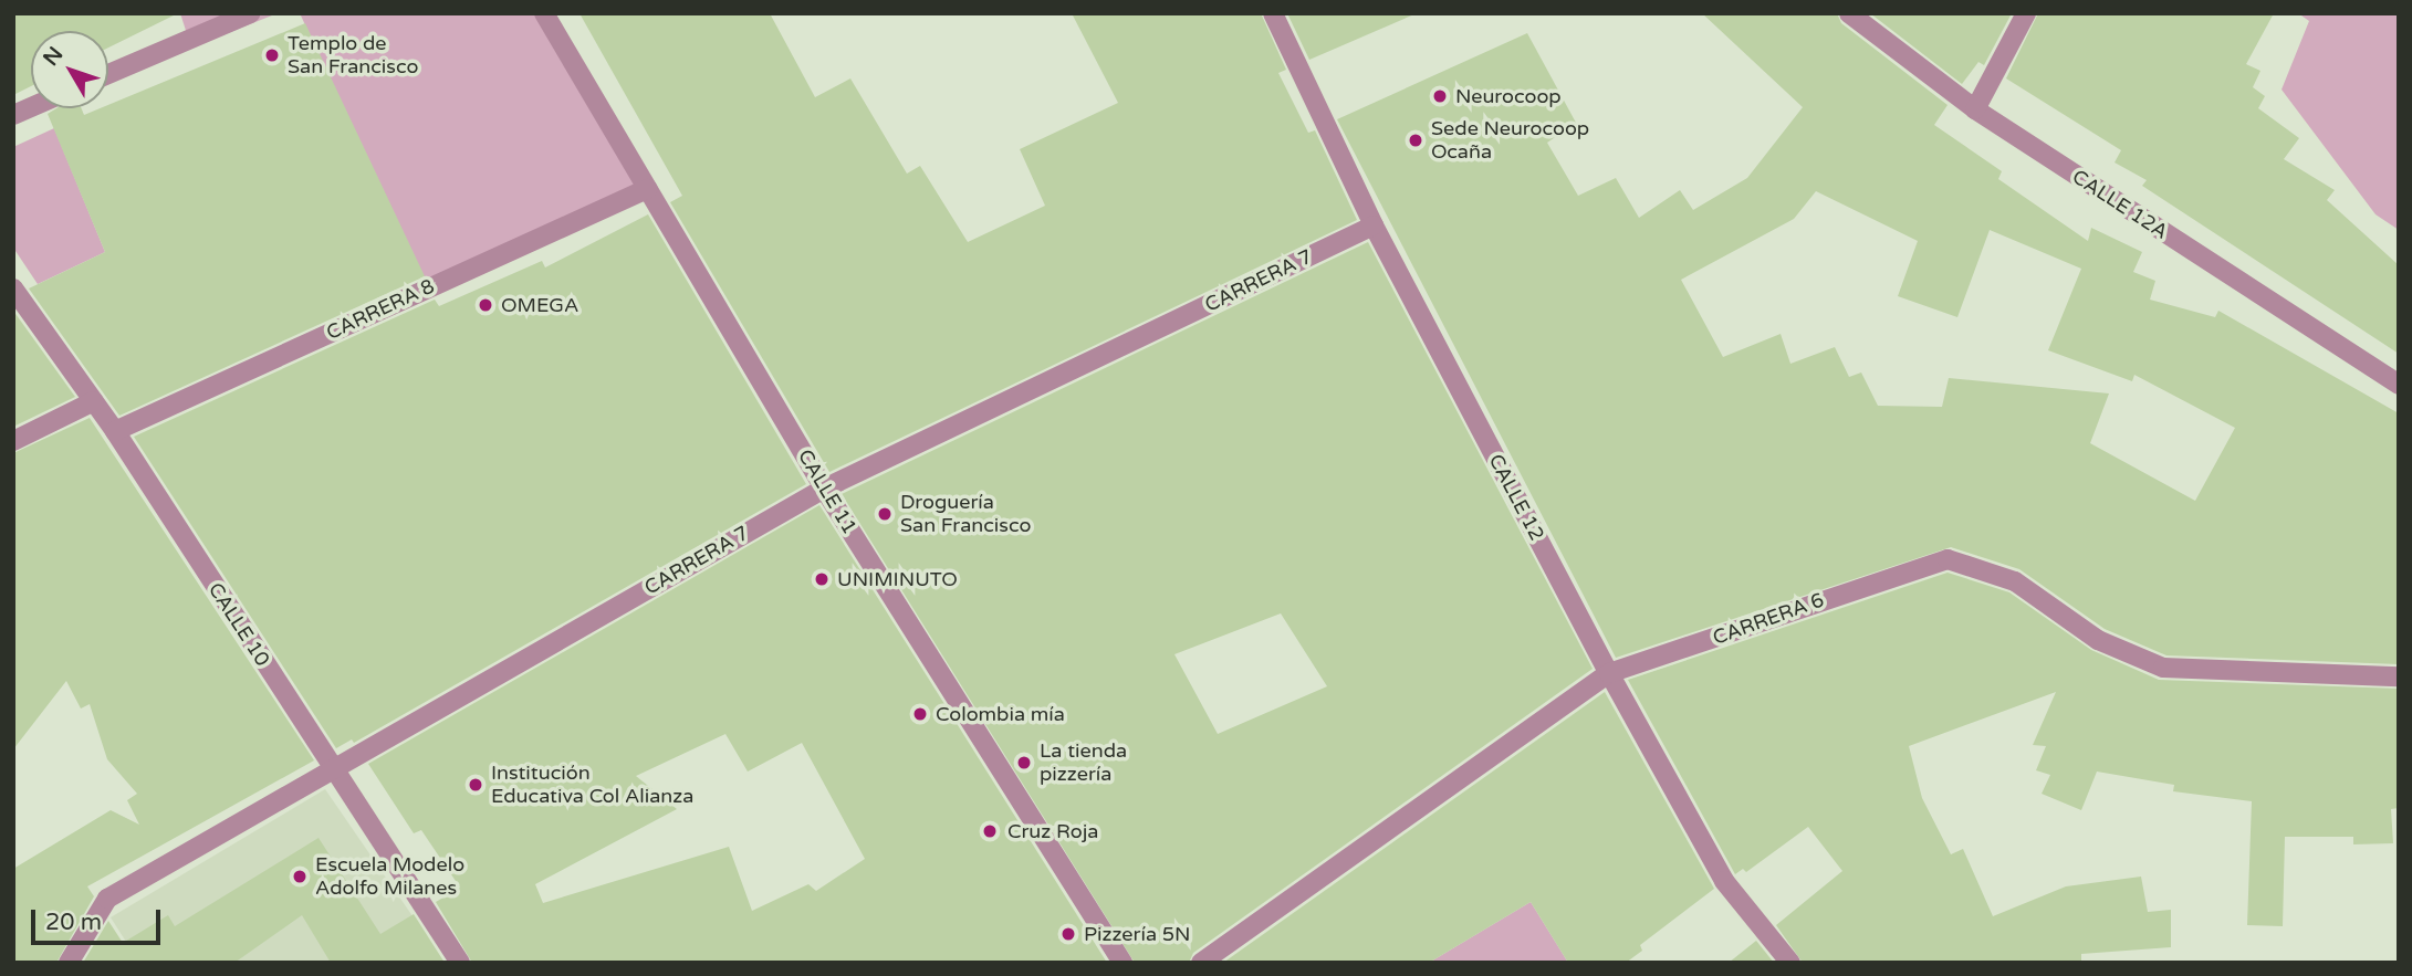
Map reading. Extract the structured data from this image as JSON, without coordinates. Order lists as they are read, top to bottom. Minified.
{"streets":{"street":["CALLE 12A","CARRERA 7","CARRERA 8","CALLE 11","CALLE 12","CARRERA 6","CALLE 10"]},"crossings":[["CARRERA 7","CALLE 11"],["CARRERA 7","CALLE 12"],["CARRERA 7","CALLE 10"],["CARRERA 8","CALLE 11"],["CARRERA 8","CALLE 10"],["CALLE 12","CARRERA 6"]],"places":["Templo de San Francisco","Neurocoop","Sede Neurocoop Ocaña","OMEGA","Droguería San Francisco","UNIMINUTO","Colombia mía","La tienda pizzería","Institución Educativa Col Alianza","Cruz Roja","Escuela Modelo Adolfo Milanes","Pizzería 5N"],"scale_bar":"20 m","north":"top left"}
